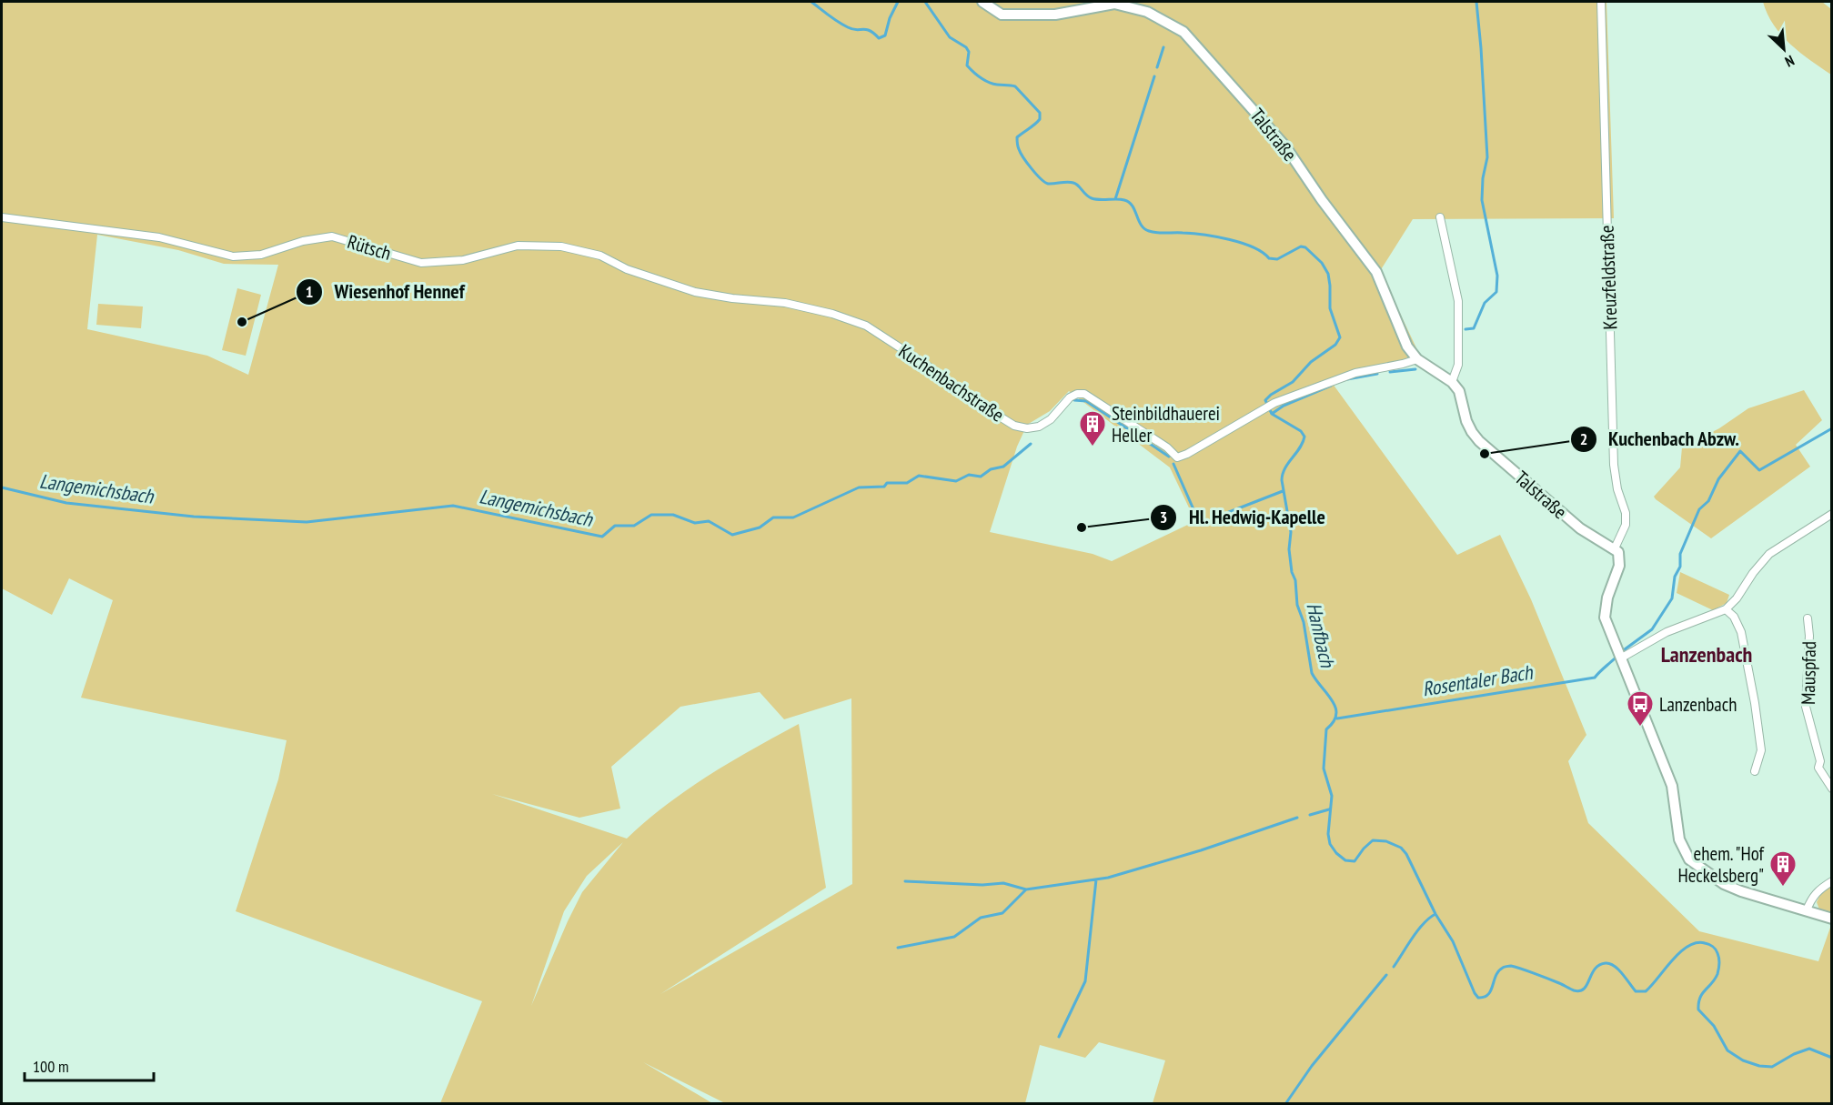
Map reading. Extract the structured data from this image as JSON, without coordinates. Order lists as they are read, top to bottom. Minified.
{"streets":{"main road":["Talstraße"],"street":["Rütsch","Kreuzfeldstraße","Kuchenbachstraße","Mauspfad"]},"crossings":[["Talstraße","Kreuzfeldstraße"],["Talstraße","Kuchenbachstraße"],["Rütsch","Kuchenbachstraße"]],"districts":["Lanzenbach"],"water":["Langemichsbach","Hanfbach","Rosentaler Bach"],"places":{"other":["Wiesenhof Hennef","Kuchenbach Abzw.","Hl. Hedwig-Kapelle"],"building":["Steinbildhauerei Heller","ehem. \"Hof Heckelsberg\""],"bus stop":["Lanzenbach"]},"scale_bar":"100 m","north":"bottom right"}
